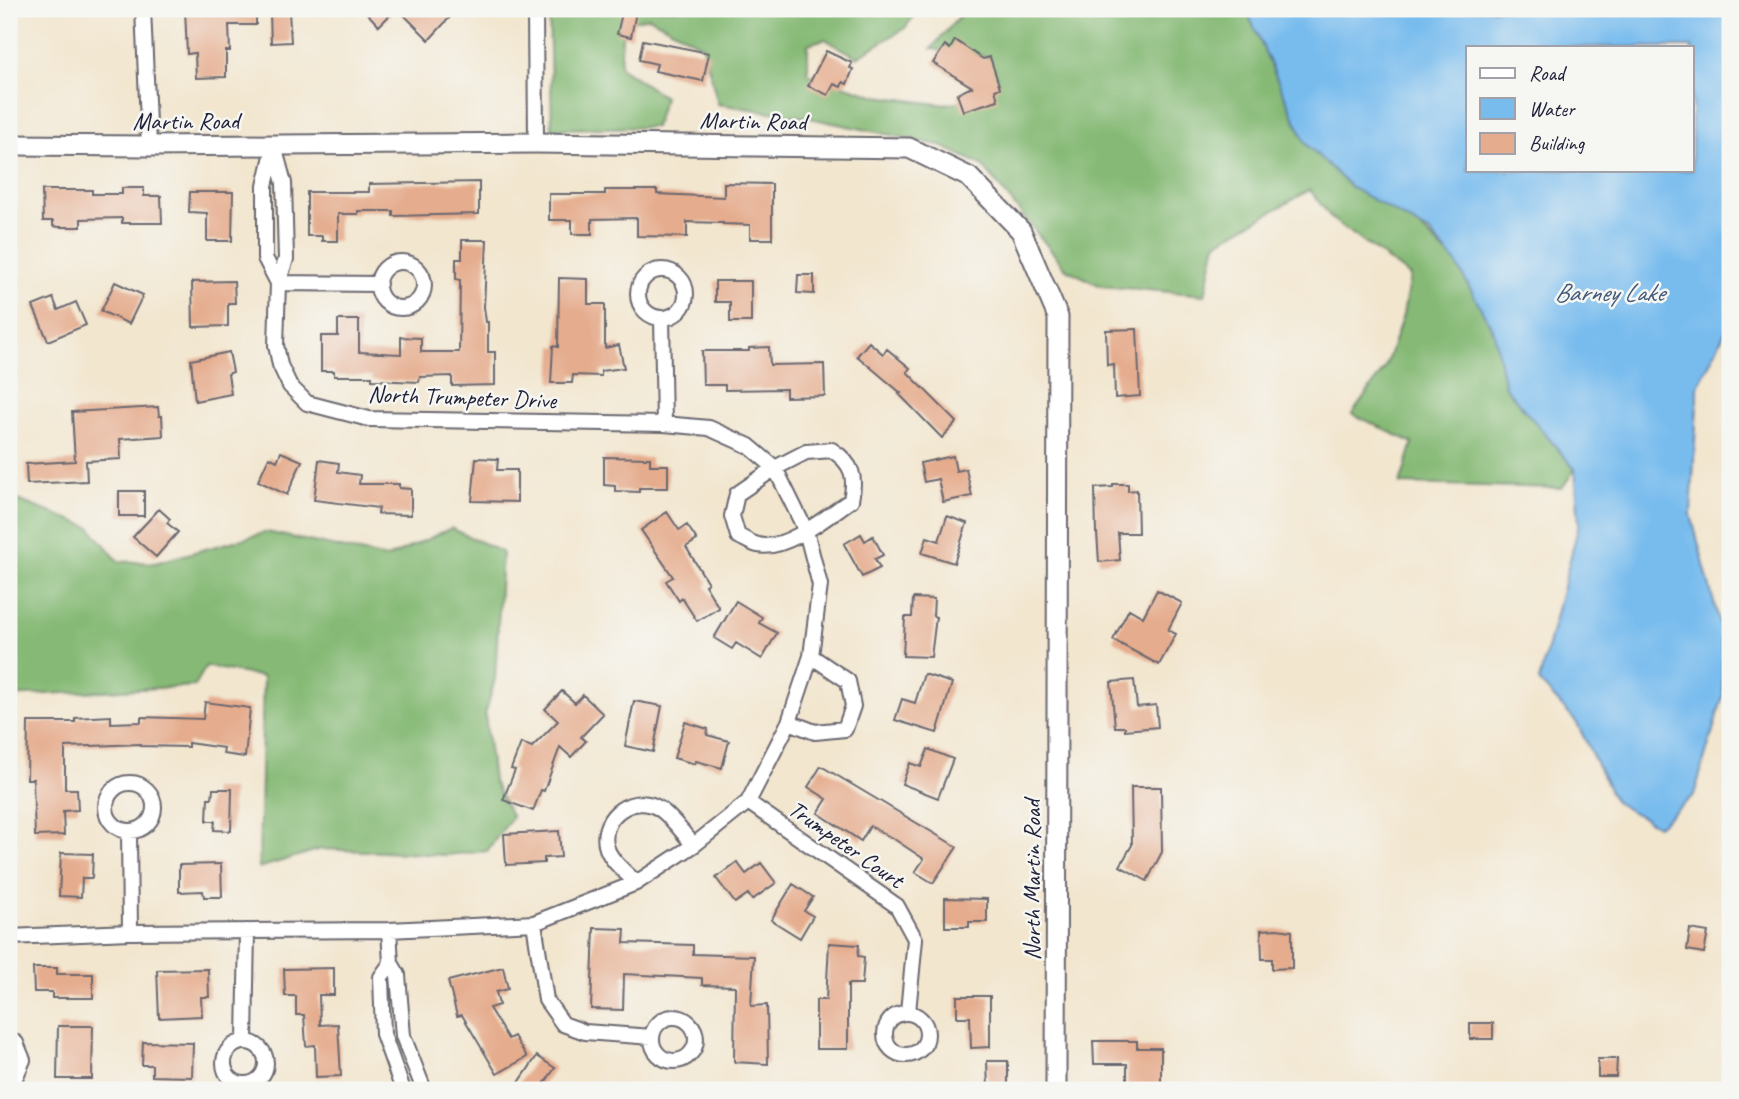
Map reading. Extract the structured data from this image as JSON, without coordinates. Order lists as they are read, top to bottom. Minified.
{"streets":{"street":["Martin Road","North Trumpeter Drive","Trumpeter Court","North Martin Road"]},"crossings":[["Martin Road","North Trumpeter Drive"],["Martin Road","North Martin Road"],["North Trumpeter Drive","Trumpeter Court"]],"water":["Barney Lake"],"legend":["Road","Water","Building"]}
